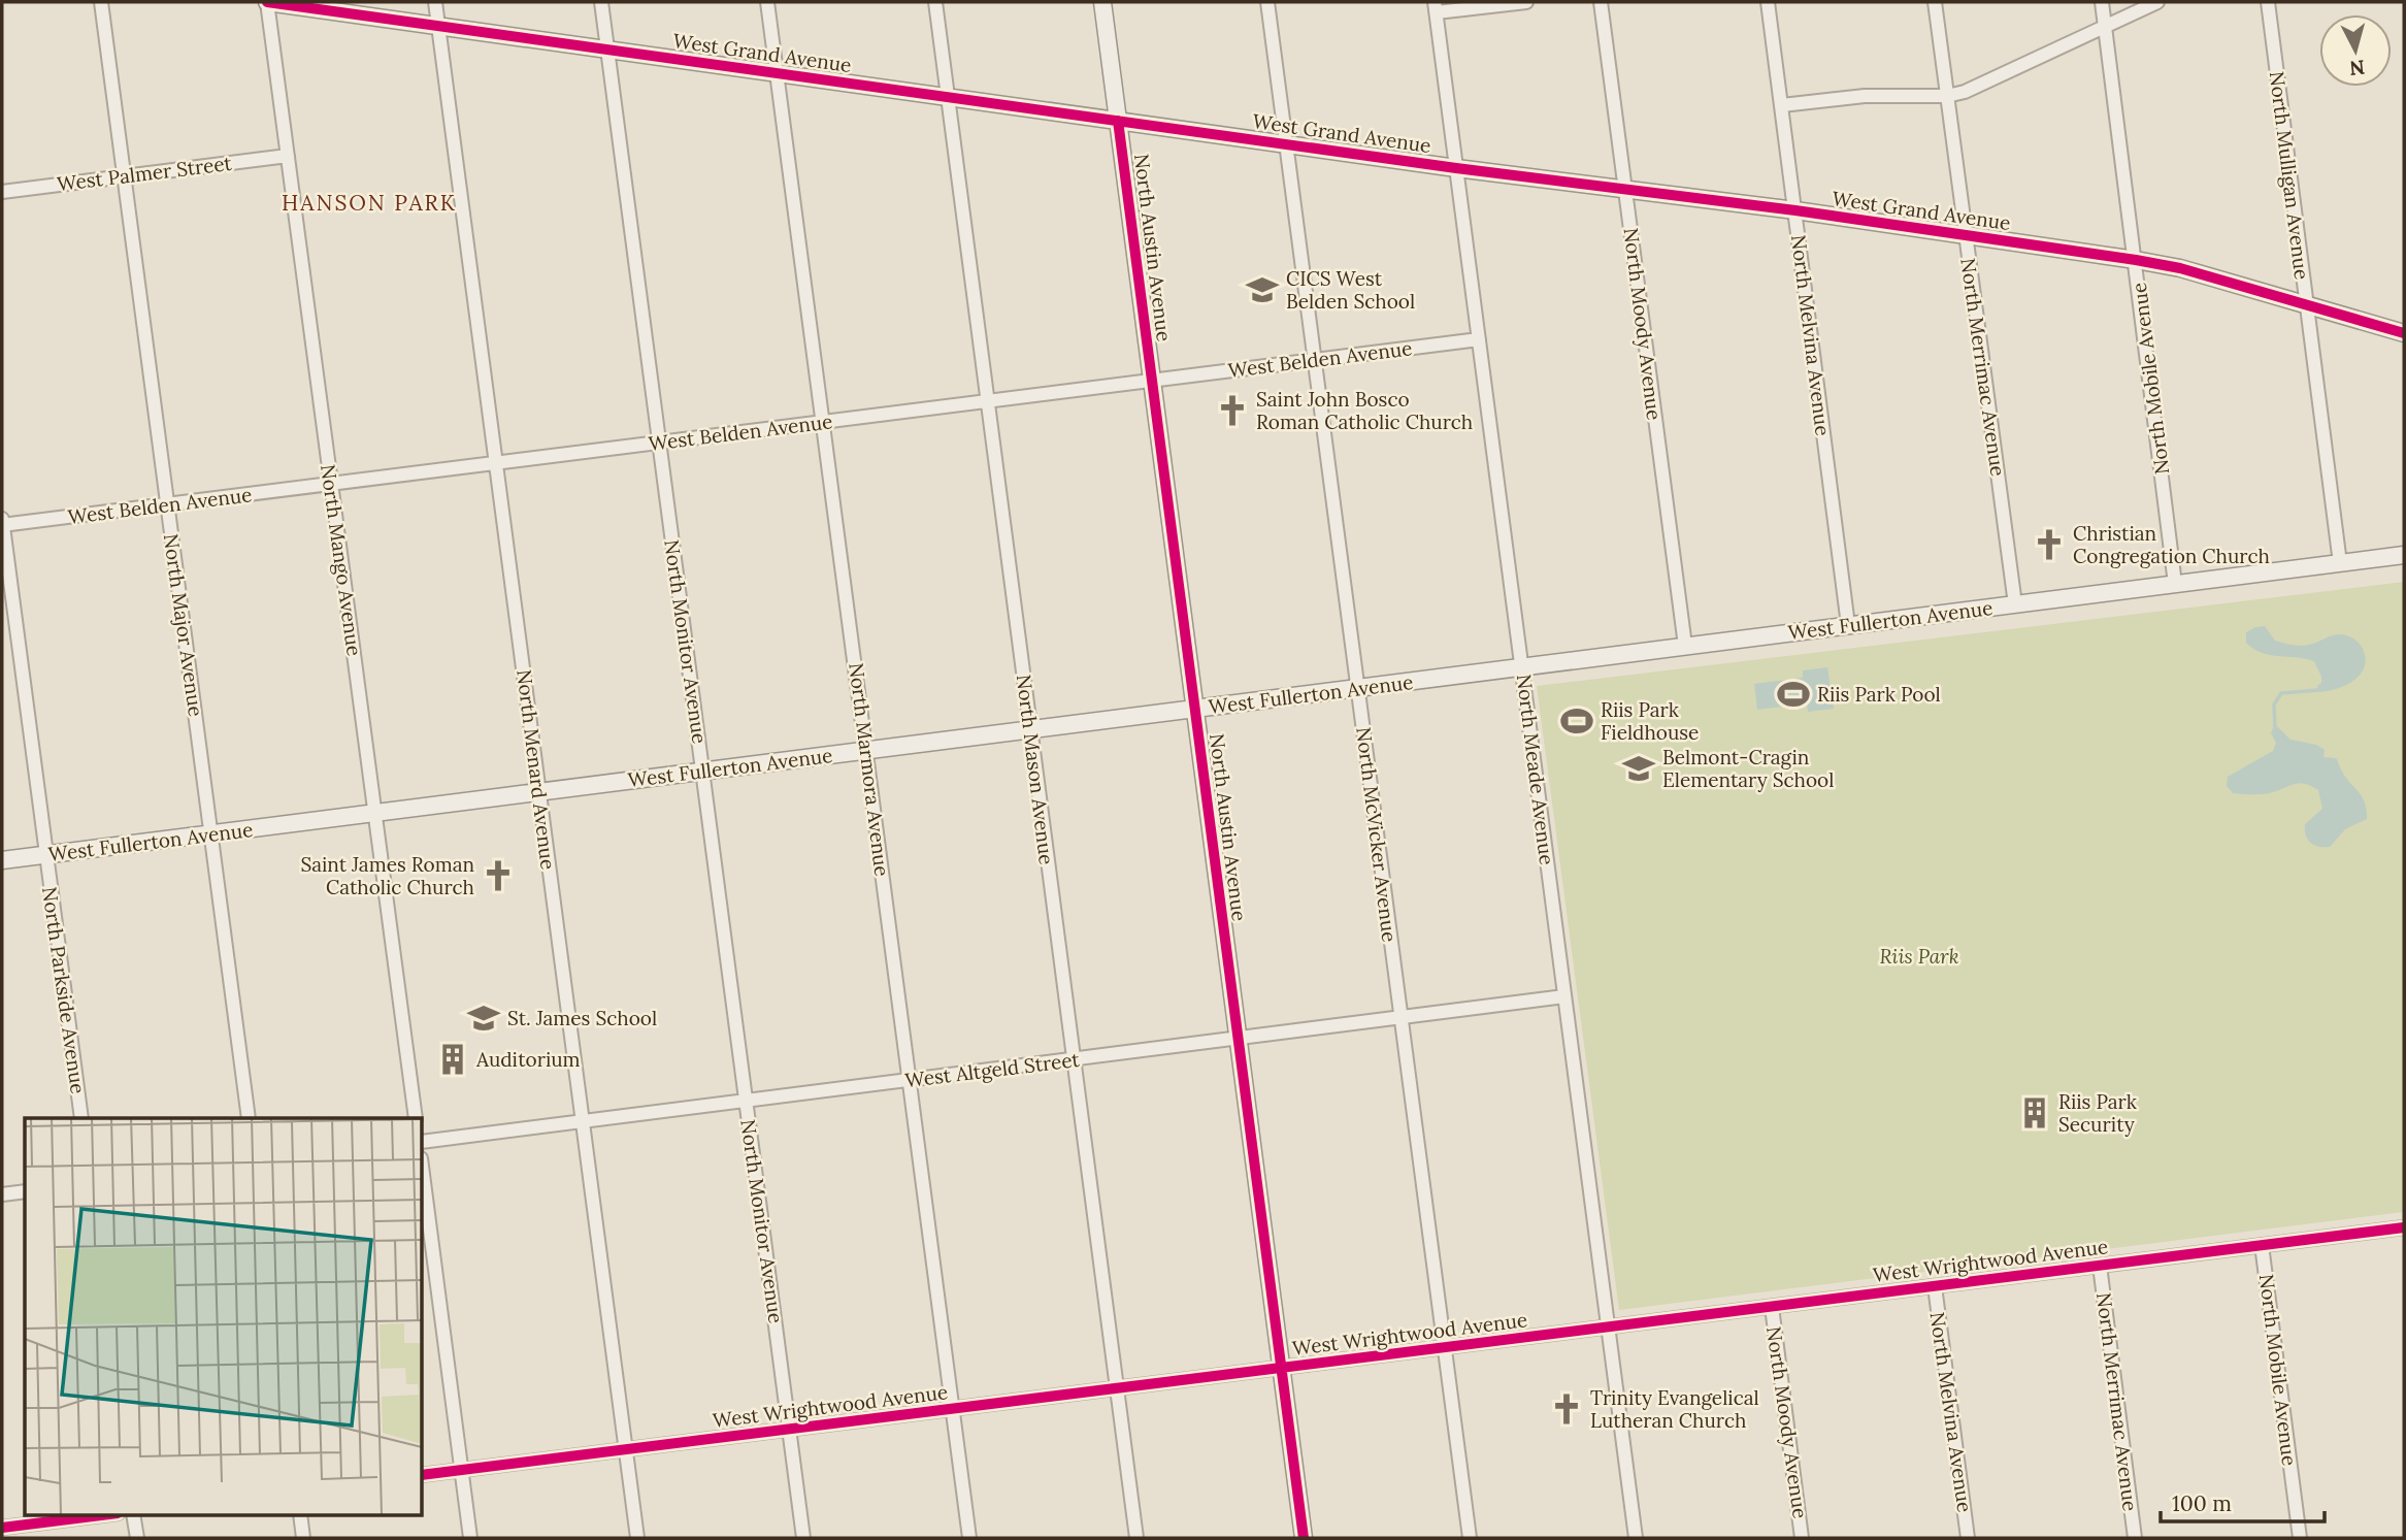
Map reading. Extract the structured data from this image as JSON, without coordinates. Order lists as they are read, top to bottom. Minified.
{"streets":{"main road":["West Grand Avenue","North Austin Avenue","West Fullerton Avenue"],"street":["West Palmer Street","North Mulligan Avenue","North Moody Avenue","North Melvina Avenue","West Belden Avenue","North Merrimac Avenue","North Mobile Avenue","North Mango Avenue","North Major Avenue","North Monitor Avenue","North Menard Avenue","North Marmora Avenue","North Mason Avenue","North Meade Avenue","North McVicker Avenue","North Parkside Avenue","West Altgeld Street","West Wrightwood Avenue"]},"crossings":[["West Grand Avenue","North Mulligan Avenue"],["West Grand Avenue","North Austin Avenue"],["West Grand Avenue","North Moody Avenue"],["West Grand Avenue","North Melvina Avenue"],["West Grand Avenue","North Merrimac Avenue"],["West Grand Avenue","North Mobile Avenue"],["West Grand Avenue","North Mango Avenue"],["West Grand Avenue","North Monitor Avenue"],["West Grand Avenue","North Menard Avenue"],["West Grand Avenue","North Marmora Avenue"],["West Grand Avenue","North Mason Avenue"],["West Grand Avenue","North Meade Avenue"],["West Grand Avenue","North McVicker Avenue"],["West Palmer Street","North Mango Avenue"],["West Palmer Street","North Major Avenue"],["North Mulligan Avenue","West Fullerton Avenue"],["North Austin Avenue","West Belden Avenue"],["North Austin Avenue","West Fullerton Avenue"],["North Austin Avenue","West Altgeld Street"],["North Austin Avenue","West Wrightwood Avenue"],["North Moody Avenue","West Fullerton Avenue"],["North Moody Avenue","West Wrightwood Avenue"],["North Melvina Avenue","West Fullerton Avenue"],["North Melvina Avenue","West Wrightwood Avenue"],["West Belden Avenue","North Mango Avenue"],["West Belden Avenue","North Major Avenue"],["West Belden Avenue","North Monitor Avenue"],["West Belden Avenue","North Menard Avenue"],["West Belden Avenue","North Marmora Avenue"],["West Belden Avenue","North Mason Avenue"],["West Belden Avenue","North Meade Avenue"],["West Belden Avenue","North McVicker Avenue"],["West Belden Avenue","North Parkside Avenue"],["North Merrimac Avenue","West Fullerton Avenue"],["North Merrimac Avenue","West Wrightwood Avenue"],["North Mobile Avenue","West Fullerton Avenue"],["North Mobile Avenue","West Wrightwood Avenue"],["North Mango Avenue","West Fullerton Avenue"],["West Fullerton Avenue","North Major Avenue"],["West Fullerton Avenue","North Monitor Avenue"],["West Fullerton Avenue","North Menard Avenue"],["West Fullerton Avenue","North Marmora Avenue"],["West Fullerton Avenue","North Mason Avenue"],["West Fullerton Avenue","North Meade Avenue"],["West Fullerton Avenue","North McVicker Avenue"],["West Fullerton Avenue","North Parkside Avenue"],["North Monitor Avenue","West Altgeld Street"],["North Monitor Avenue","West Wrightwood Avenue"],["North Menard Avenue","West Altgeld Street"],["North Menard Avenue","West Wrightwood Avenue"],["North Marmora Avenue","West Altgeld Street"],["North Marmora Avenue","West Wrightwood Avenue"],["North Mason Avenue","West Altgeld Street"],["North Mason Avenue","West Wrightwood Avenue"],["North Meade Avenue","West Altgeld Street"],["North Meade Avenue","West Wrightwood Avenue"],["North McVicker Avenue","West Altgeld Street"],["North McVicker Avenue","West Wrightwood Avenue"]],"districts":["HANSON PARK"],"parks":["Riis Park"],"places":{"school or university":["CICS West Belden School","Belmont-Cragin Elementary School","St. James School"],"church":["Saint John Bosco Roman Catholic Church","Christian Congregation Church","Saint James Roman Catholic Church","Trinity Evangelical Lutheran Church"],"sports":["Riis Park Pool","Riis Park Fieldhouse"],"building":["Auditorium","Riis Park Security"]},"scale_bar":"100 m","north":"bottom"}
